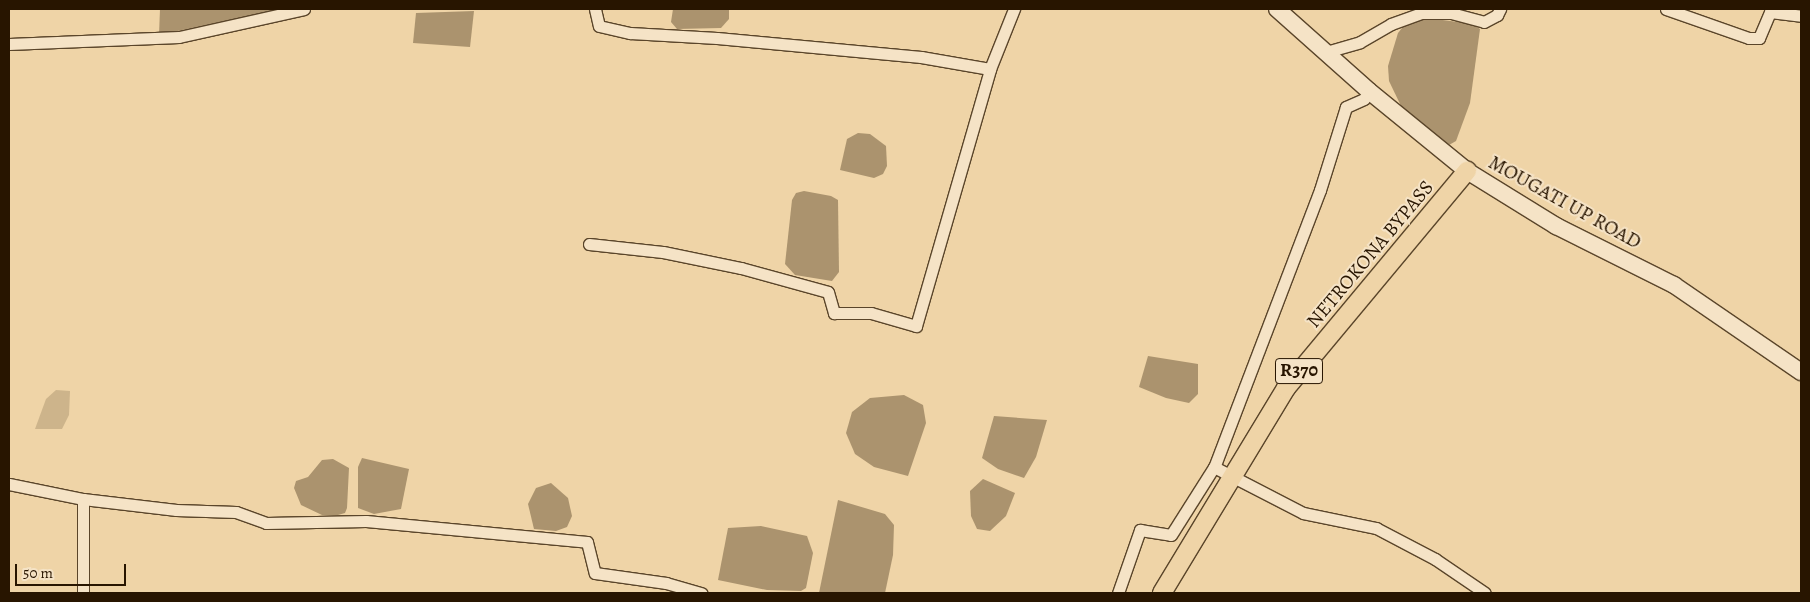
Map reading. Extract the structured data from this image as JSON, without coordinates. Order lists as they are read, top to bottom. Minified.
{"streets":{"main road":["NETROKONA BYPASS","R370"],"street":["MOUGATI UP ROAD"]},"crossings":[["MOUGATI UP ROAD","NETROKONA BYPASS"]],"scale_bar":"50 m"}
